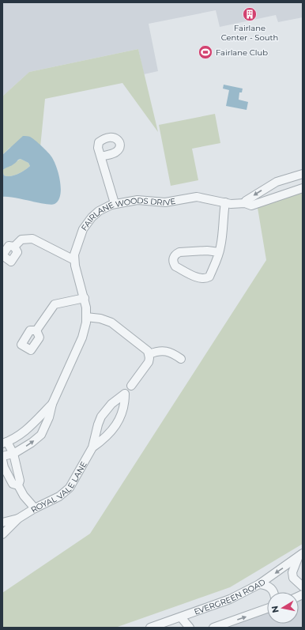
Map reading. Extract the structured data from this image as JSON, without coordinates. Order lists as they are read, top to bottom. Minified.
{"streets":{"street":["FAIRLANE WOODS DRIVE","ROYAL VALE LANE","EVERGREEN ROAD"]},"places":{"building":["Fairlane Center - South"],"sports":["Fairlane Club"]},"north":"left"}
